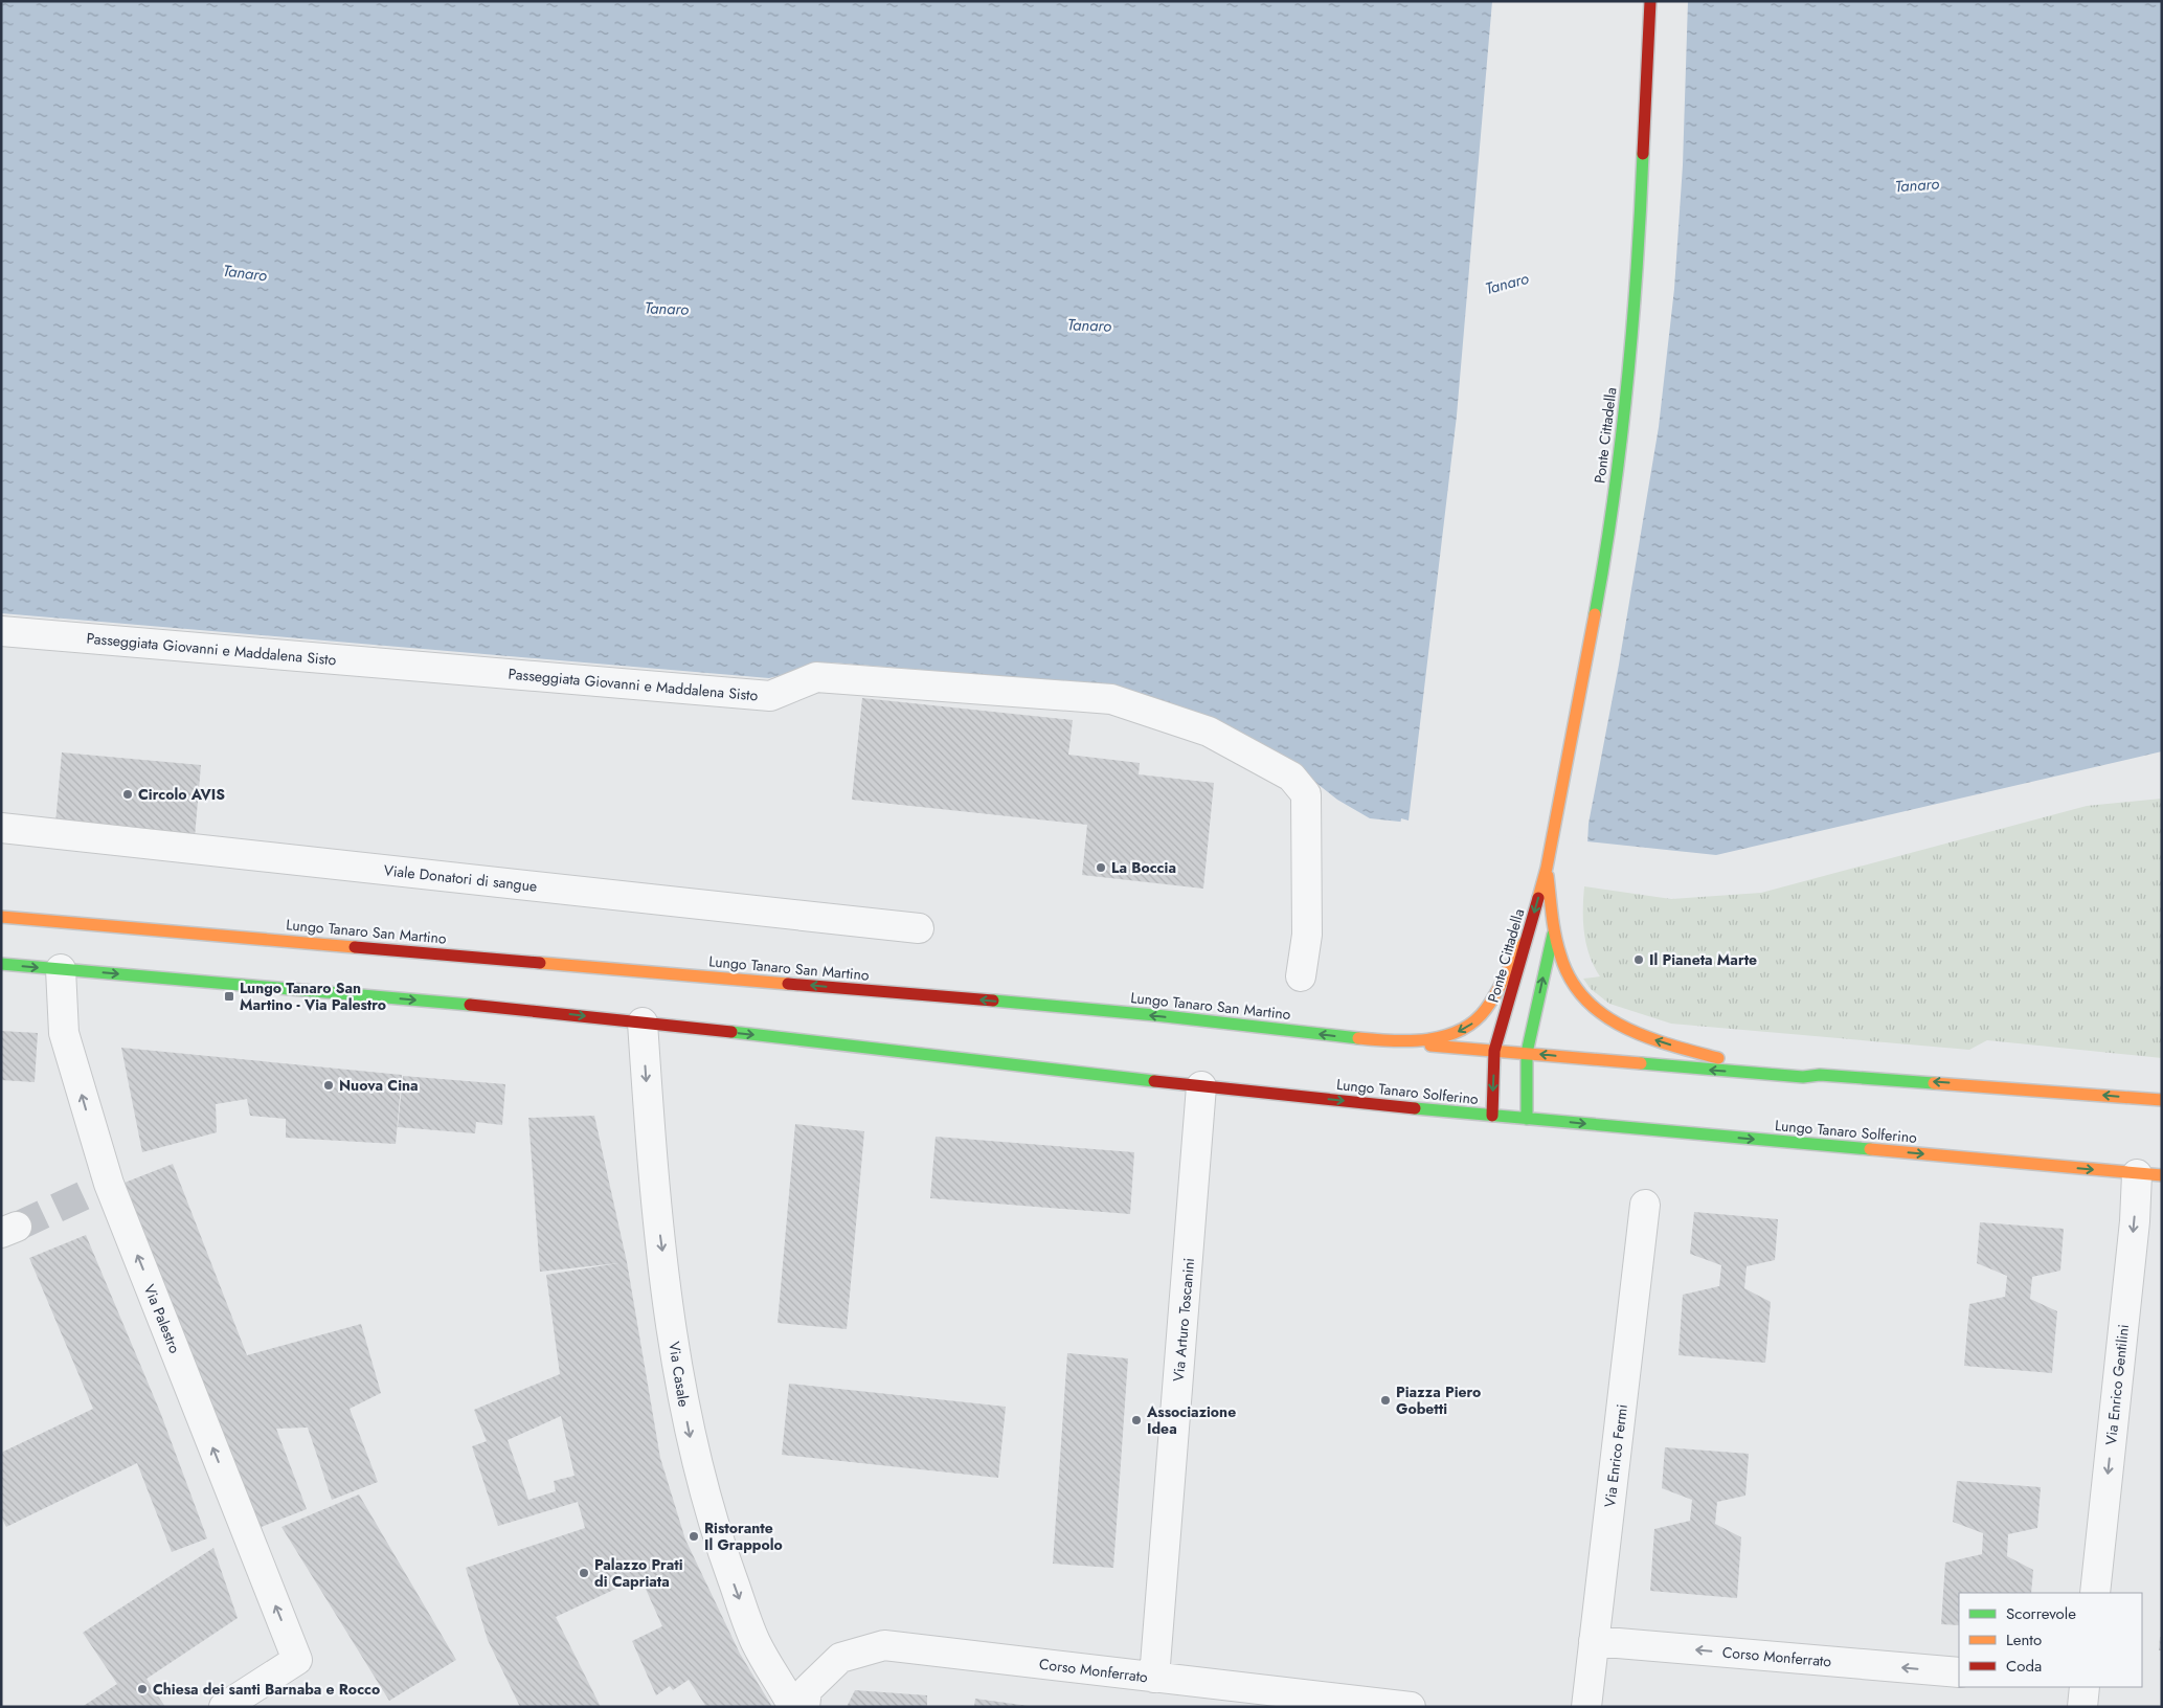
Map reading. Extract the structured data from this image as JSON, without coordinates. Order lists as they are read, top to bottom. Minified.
{"streets":{"main road":["Ponte Cittadella","Lungo Tanaro San Martino","Lungo Tanaro Solferino"],"street":["Passeggiata Giovanni e Maddalena Sisto","Viale Donatori di sangue","Via Palestro","Via Arturo Toscanini","Via Casale","Via Enrico Gentilini","Via Enrico Fermi","Corso Monferrato"]},"crossings":[["Ponte Cittadella","Lungo Tanaro San Martino"],["Lungo Tanaro Solferino","Via Arturo Toscanini"],["Lungo Tanaro Solferino","Via Enrico Gentilini"],["Via Arturo Toscanini","Corso Monferrato"],["Via Enrico Fermi","Corso Monferrato"]],"one_way":["Via Palestro","Via Casale","Via Enrico Gentilini","Corso Monferrato"],"water":["Tanaro"],"places":{"other":["Circolo AVIS","La Boccia","Il Pianeta Marte","Nuova Cina","Piazza Piero Gobetti","Associazione Idea","Ristorante Il Grappolo","Palazzo Prati di Capriata","Chiesa dei santi Barnaba e Rocco"],"transit":["Lungo Tanaro San Martino - Via Palestro"]},"legend":["Scorrevole","Lento","Coda"]}
